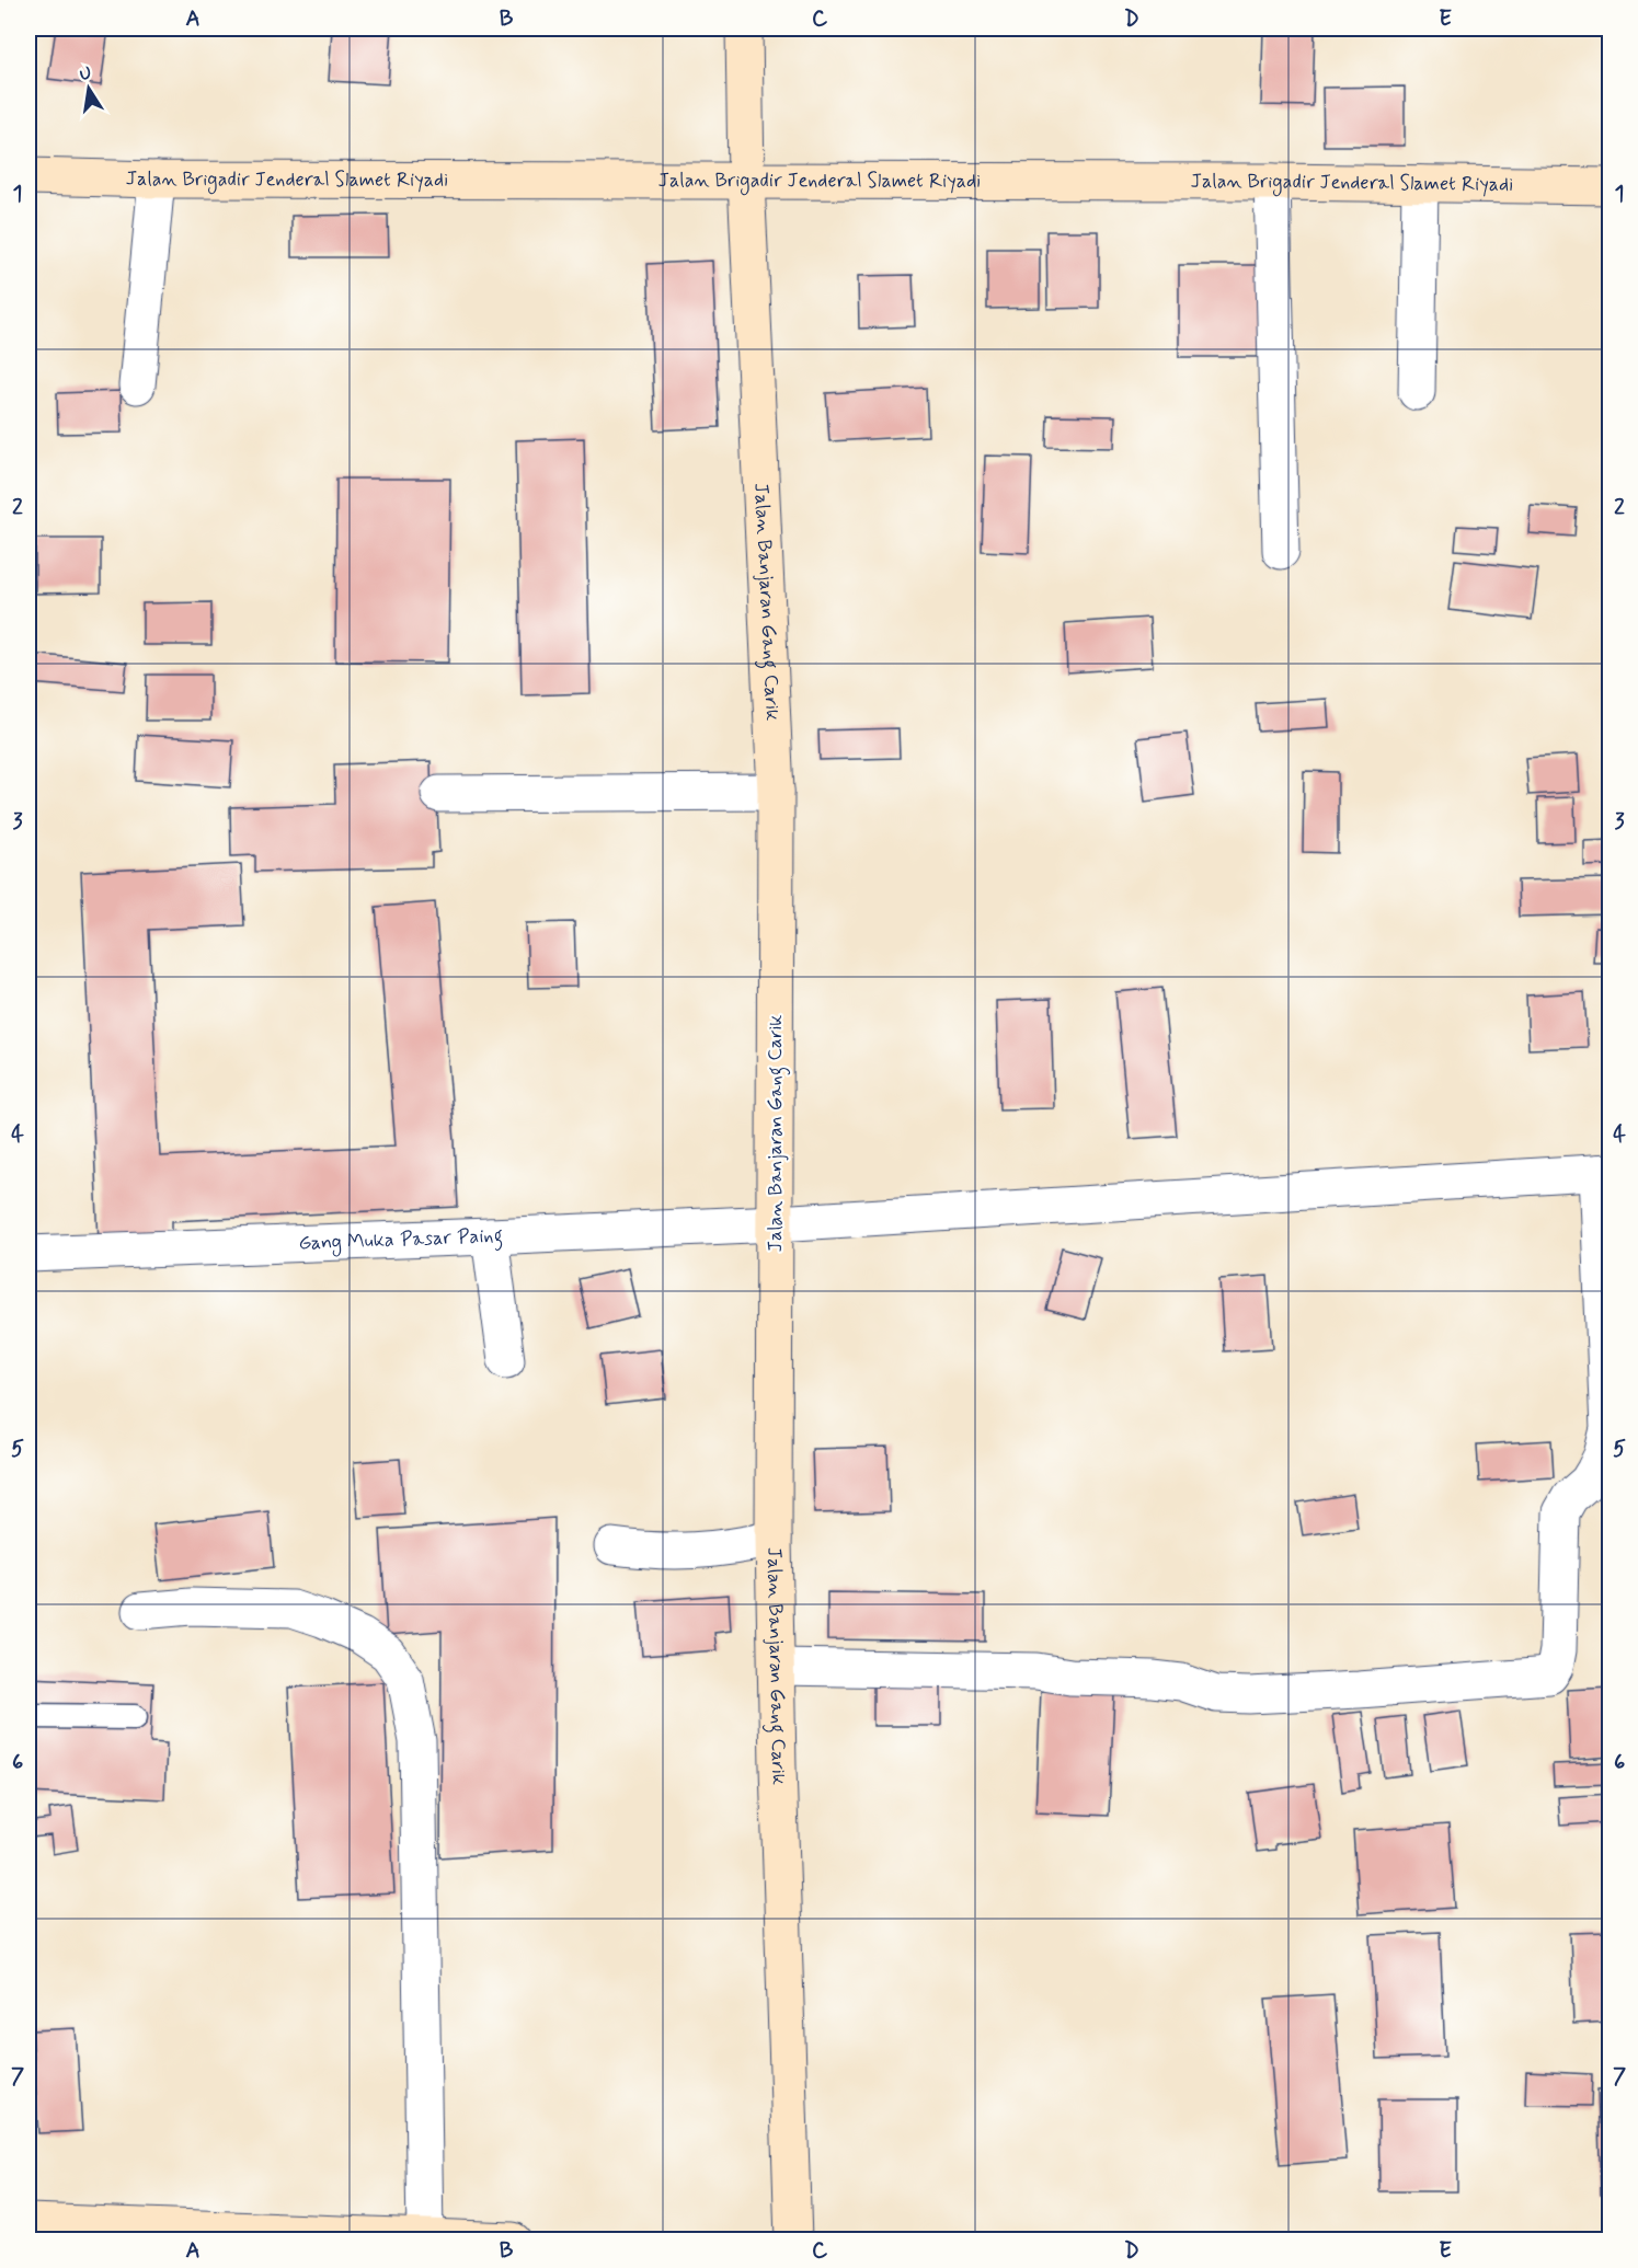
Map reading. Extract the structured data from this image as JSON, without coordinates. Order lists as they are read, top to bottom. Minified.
{"streets":{"street":["Jalan Brigadir Jenderal Slamet Riyadi","Jalan Banjaran Gang Carik","Gang Muka Pasar Paing"]},"crossings":[["Jalan Brigadir Jenderal Slamet Riyadi","Jalan Banjaran Gang Carik"],["Jalan Banjaran Gang Carik","Gang Muka Pasar Paing"]],"north":"top","grid":{"columns":["A","B","C","D","E"],"rows":["1","2","3","4","5","6","7"]}}
